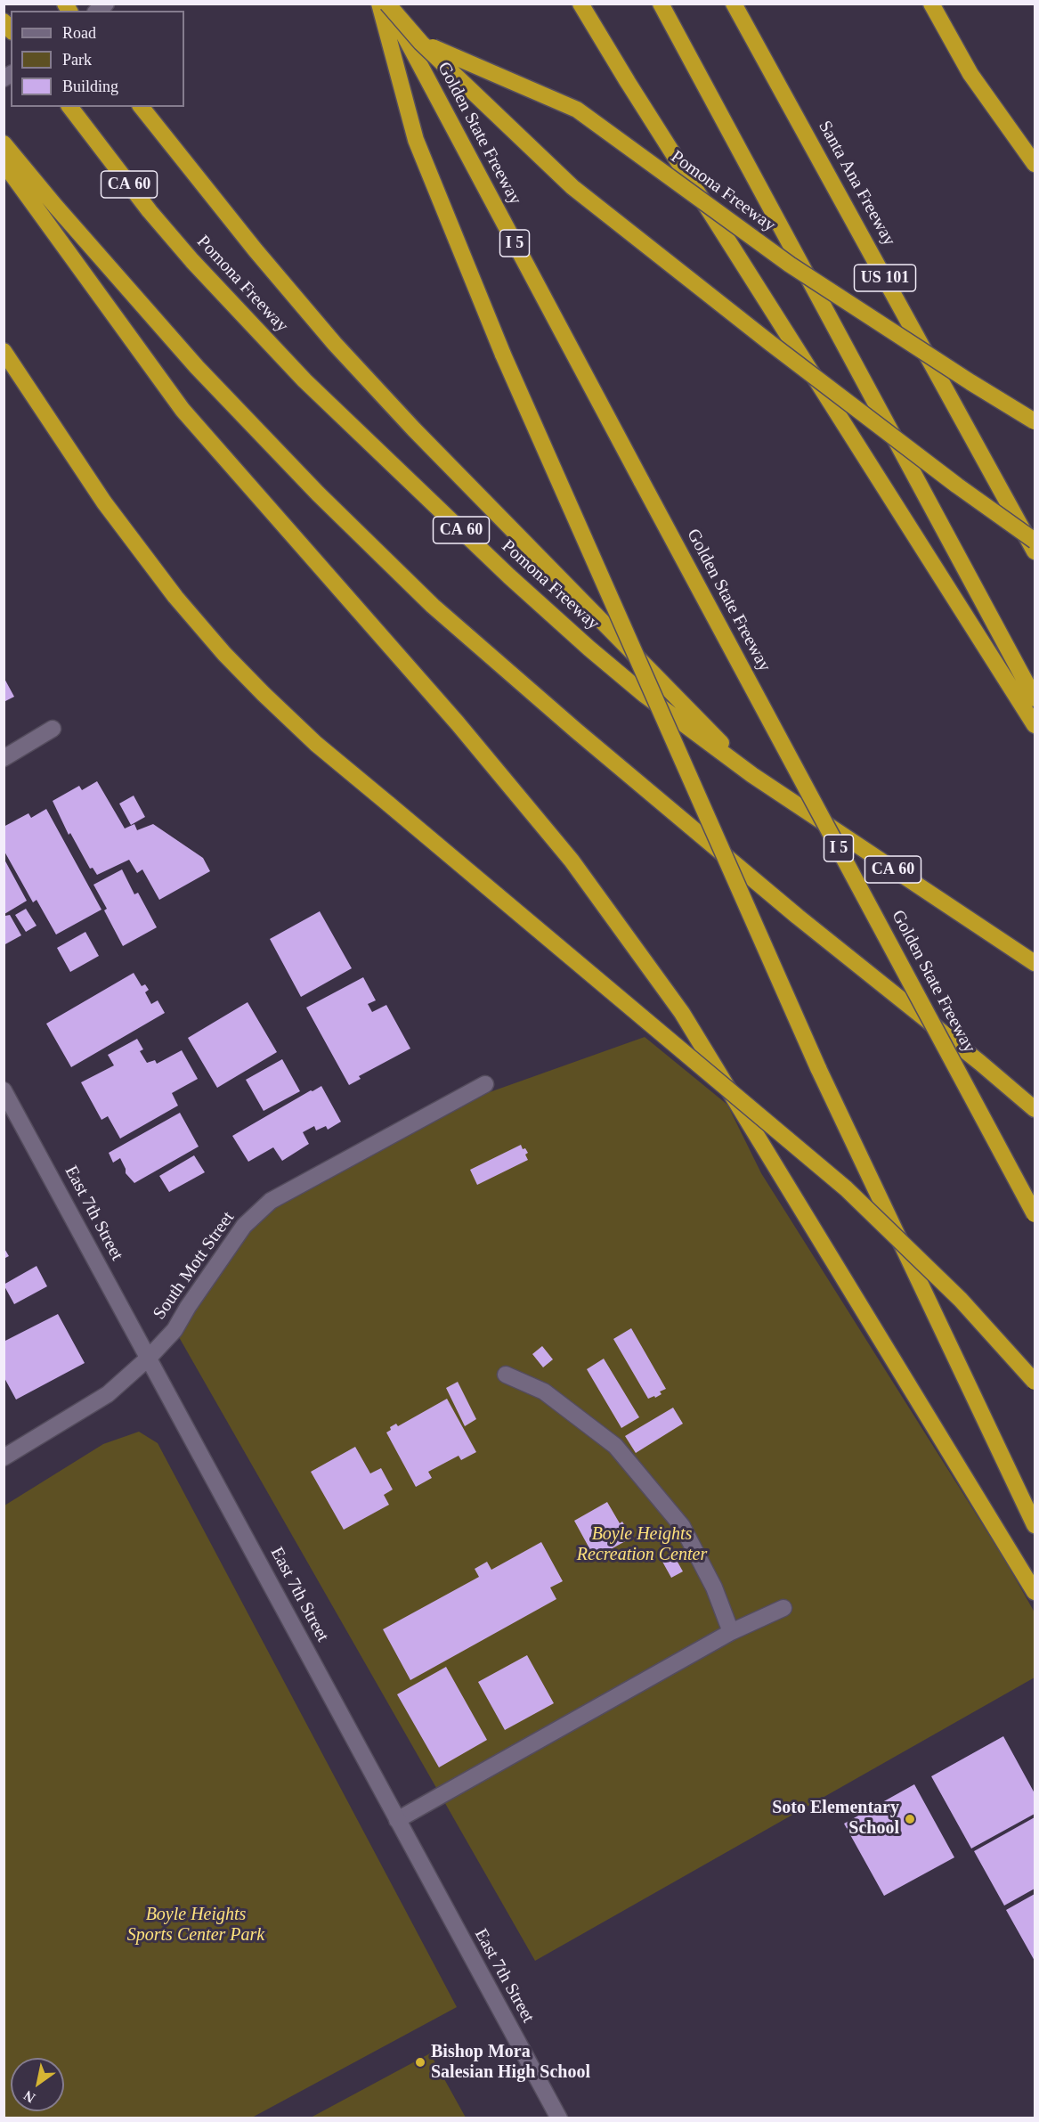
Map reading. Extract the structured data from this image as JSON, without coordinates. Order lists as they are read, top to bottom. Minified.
{"streets":{"highway":["Golden State Freeway","Santa Ana Freeway","CA 60","Pomona Freeway","I 5","US 101"],"street":["East 7th Street","South Mott Street"]},"crossings":[["Golden State Freeway","Pomona Freeway"],["East 7th Street","South Mott Street"]],"parks":["Boyle Heights Recreation Center","Boyle Heights Sports Center Park"],"places":["Soto Elementary School","Bishop Mora Salesian High School"],"legend":["Road","Park","Building"],"north":"bottom left"}
